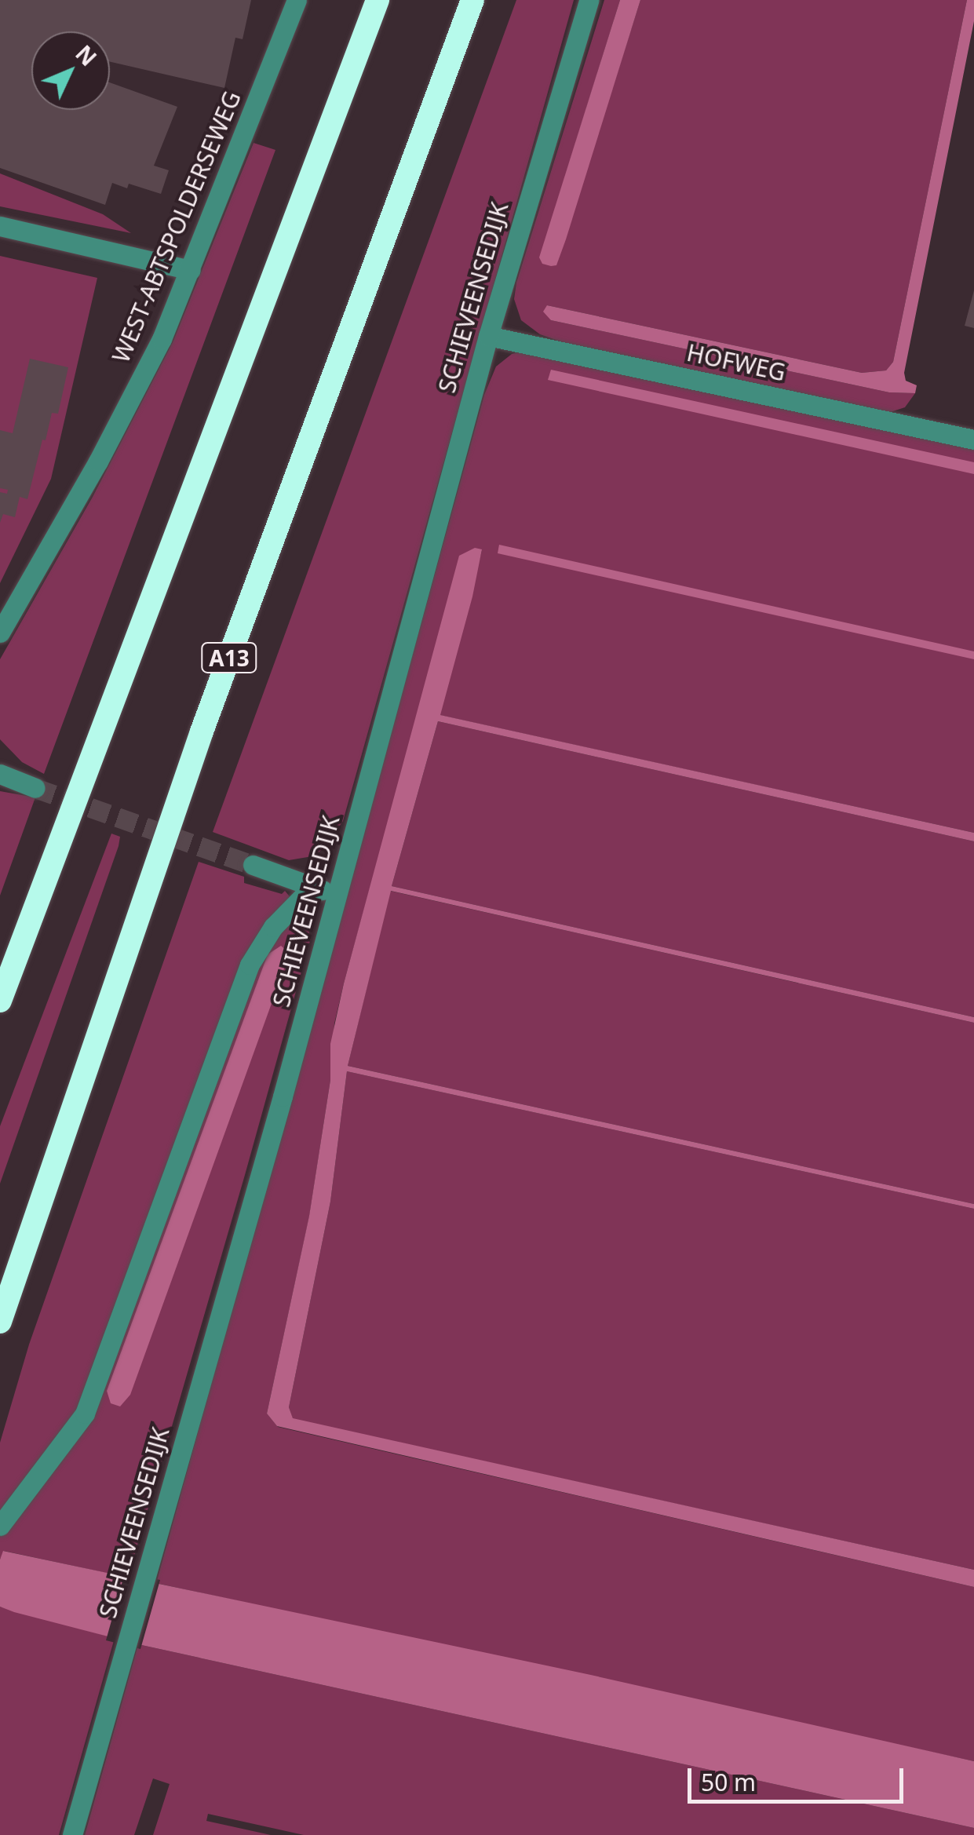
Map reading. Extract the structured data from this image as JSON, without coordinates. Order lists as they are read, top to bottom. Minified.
{"streets":{"highway":["A13"],"street":["WEST-ABTSPOLDERSEWEG","SCHIEVEENSEDIJK","HOFWEG"]},"crossings":[["SCHIEVEENSEDIJK","HOFWEG"]],"scale_bar":"50 m","north":"top right"}
